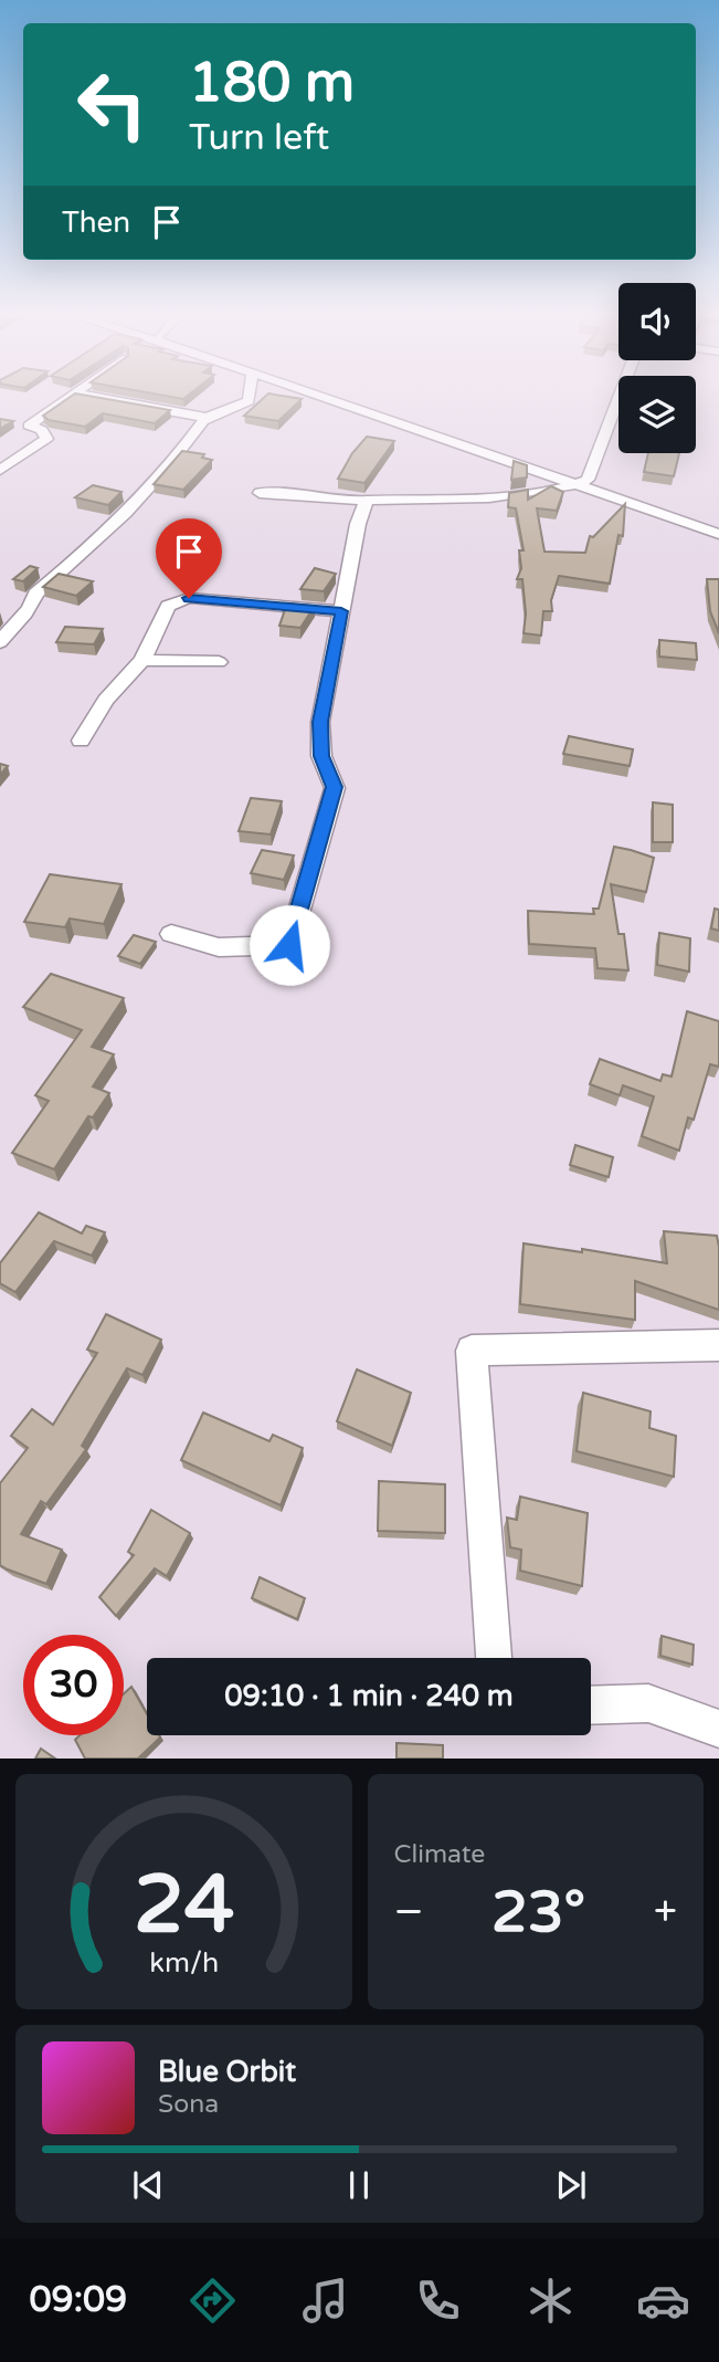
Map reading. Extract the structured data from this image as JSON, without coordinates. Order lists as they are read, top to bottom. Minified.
{"page":{"turn":["180 m","Turn left"],"then":"Then","limit":"30","trip":"09:10 · 1 min · 240 m","tile":"Climate","heat":["−","23°","+"],"song":["Blue Orbit","Sona"],"tabs":"09:09","gauge":["24","km/h"]}}
